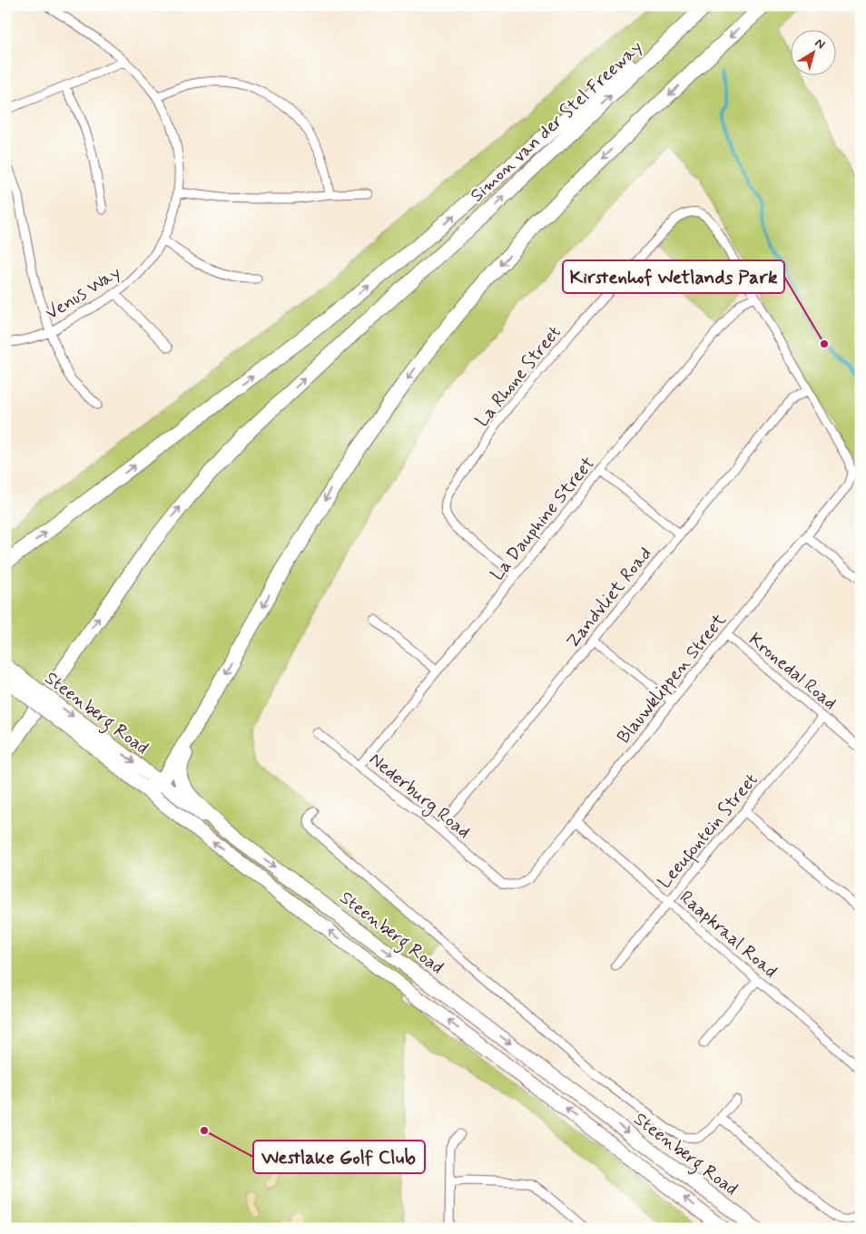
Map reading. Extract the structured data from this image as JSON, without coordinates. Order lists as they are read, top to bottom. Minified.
{"streets":{"highway":["Simon van der Stel Freeway"],"main road":["Steenberg Road"],"street":["Venus Way","La Rhone Street","La Dauphine Street","Zandvliet Road","Kronedal Road","Blauwklippen Street","Nederburg Road","Leeufontein Street","Raapkraal Road"]},"crossings":[["La Rhone Street","La Dauphine Street"],["La Dauphine Street","Nederburg Road"],["Zandvliet Road","Blauwklippen Street"],["Zandvliet Road","Nederburg Road"],["Kronedal Road","Blauwklippen Street"],["Kronedal Road","Leeufontein Street"],["Blauwklippen Street","Nederburg Road"],["Blauwklippen Street","Raapkraal Road"],["Leeufontein Street","Raapkraal Road"]],"places":["Kirstenhof Wetlands Park","Westlake Golf Club"],"north":"top right"}
